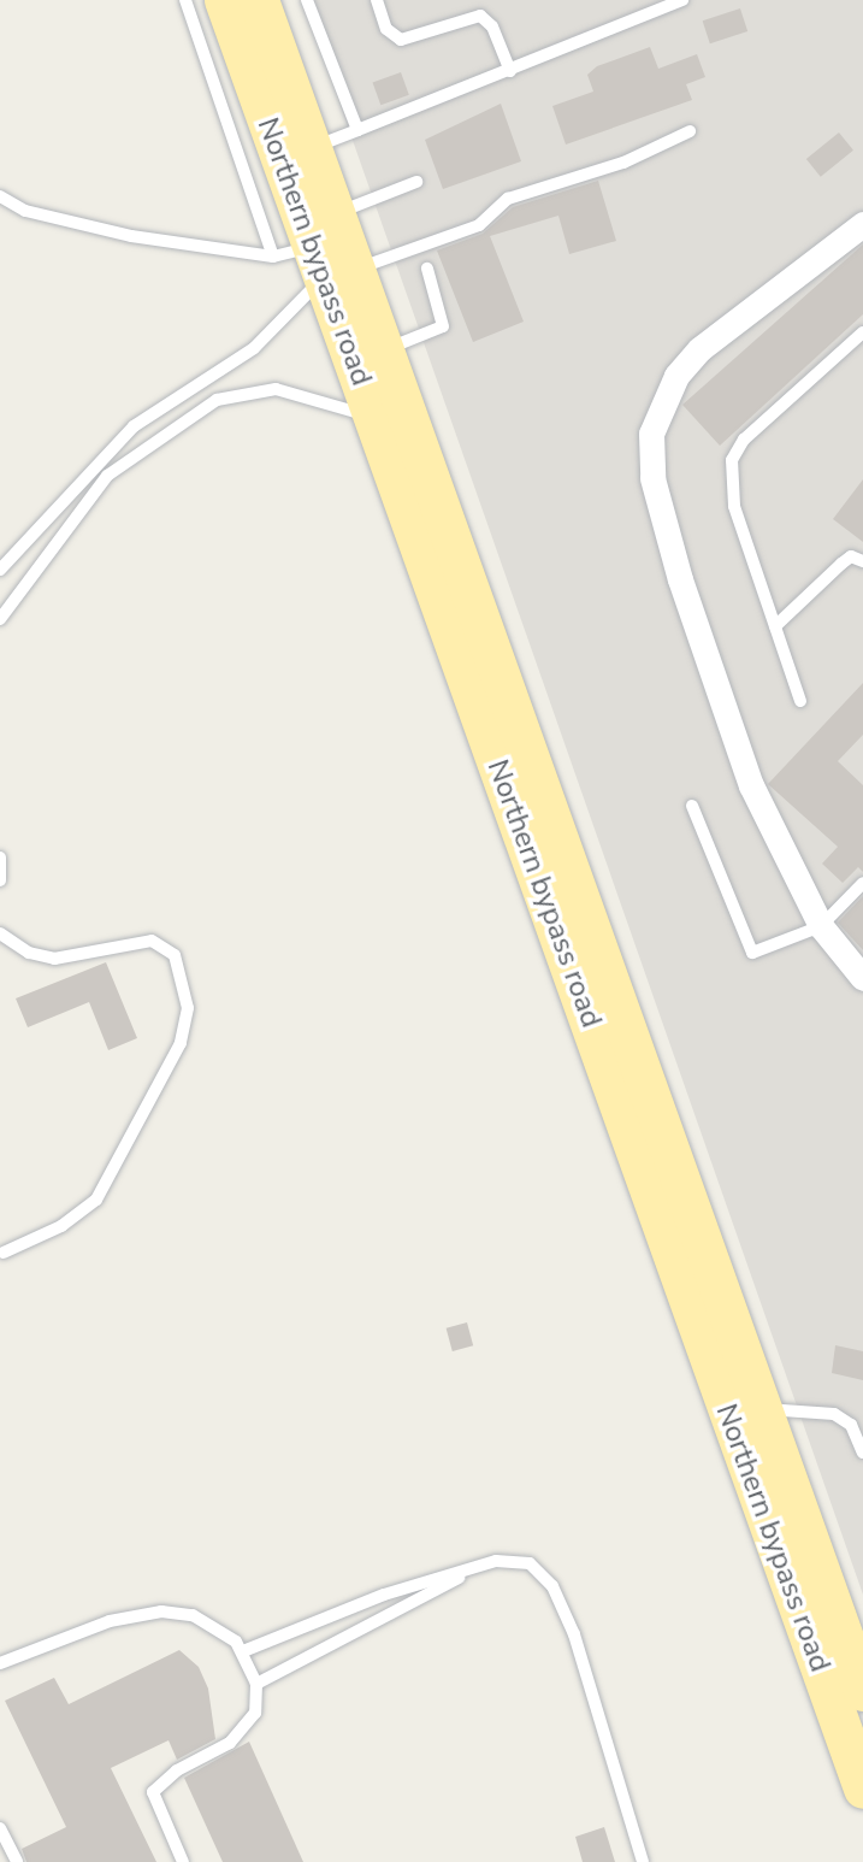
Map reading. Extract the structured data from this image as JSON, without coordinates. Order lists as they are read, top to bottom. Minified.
{"streets":{"main road":["Northern bypass road"]}}
